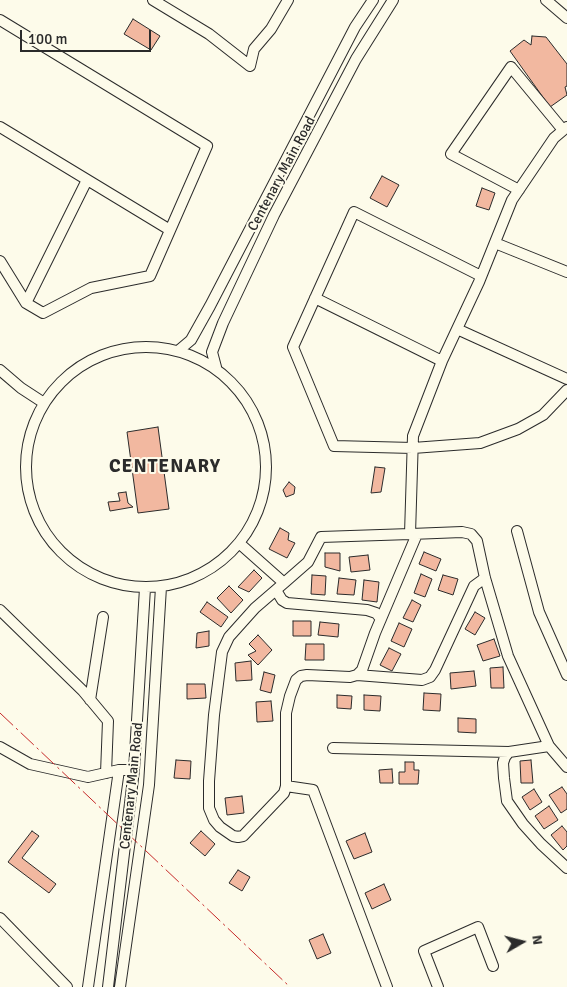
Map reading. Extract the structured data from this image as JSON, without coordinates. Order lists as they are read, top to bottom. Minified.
{"streets":{"street":["Centenary Main Road"]},"districts":["CENTENARY"],"scale_bar":"100 m","north":"right"}
